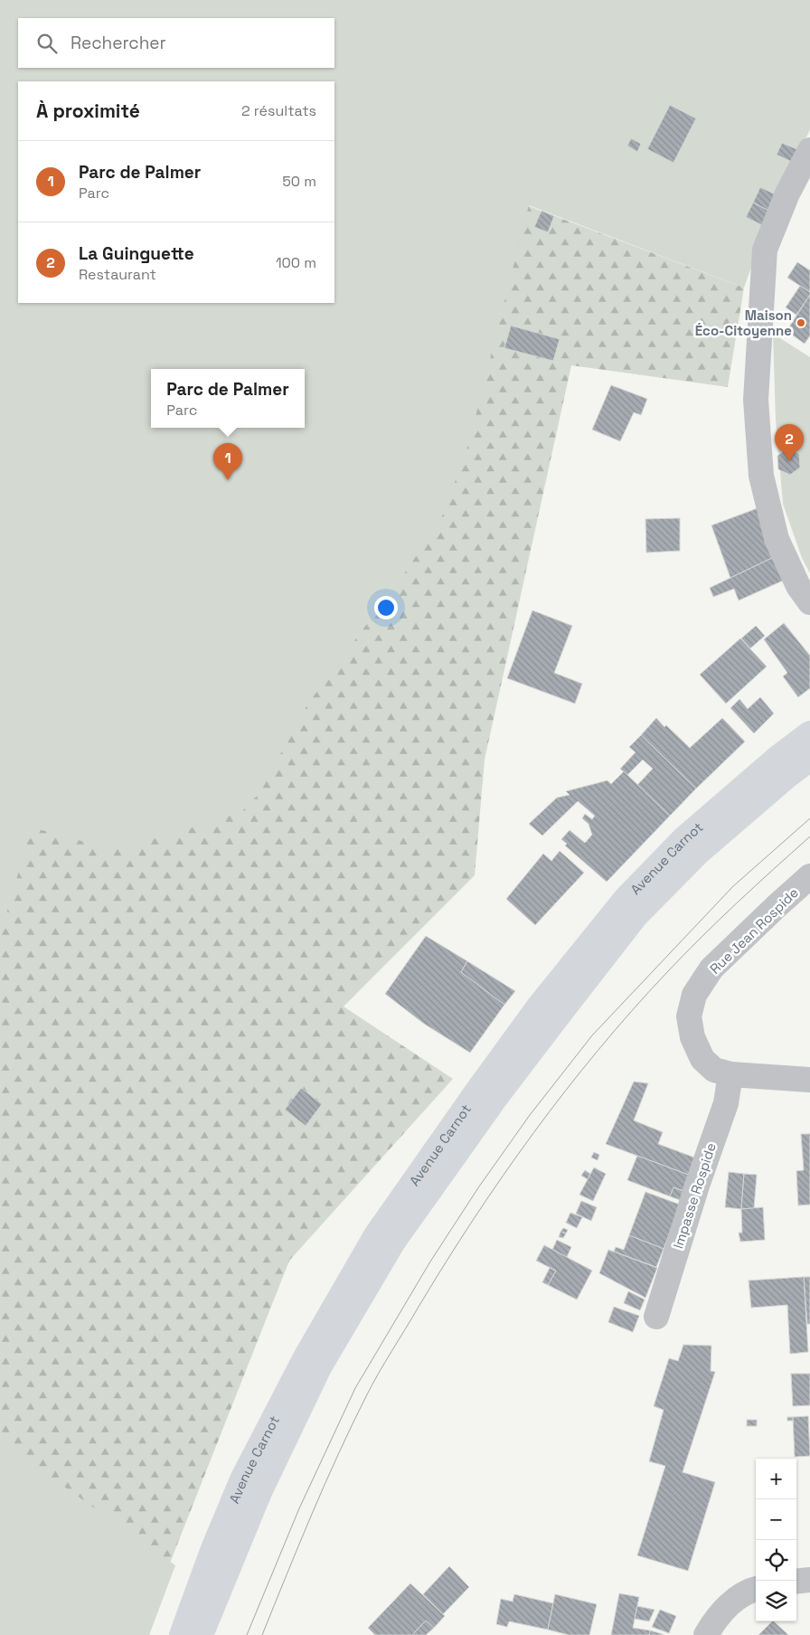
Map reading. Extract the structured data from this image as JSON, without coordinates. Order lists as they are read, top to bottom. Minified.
{"streets":{"main road":["Avenue Carnot"],"street":["Rue Jean Rospide","Impasse Rospide"]},"crossings":[["Rue Jean Rospide","Impasse Rospide"]],"places":["Maison Éco-Citoyenne"],"page":{"search":"Rechercher","heading":["À proximité","2 résultats"],"list":[{"mark":"1","name":"Parc de Palmer","note":"Parc","value":"50 m"},{"mark":"2","name":"La Guinguette","note":"Restaurant","value":"100 m"}],"popup":["Parc de Palmer","Parc"],"pins":["2","1"],"map_buttons":["+","−"]}}
